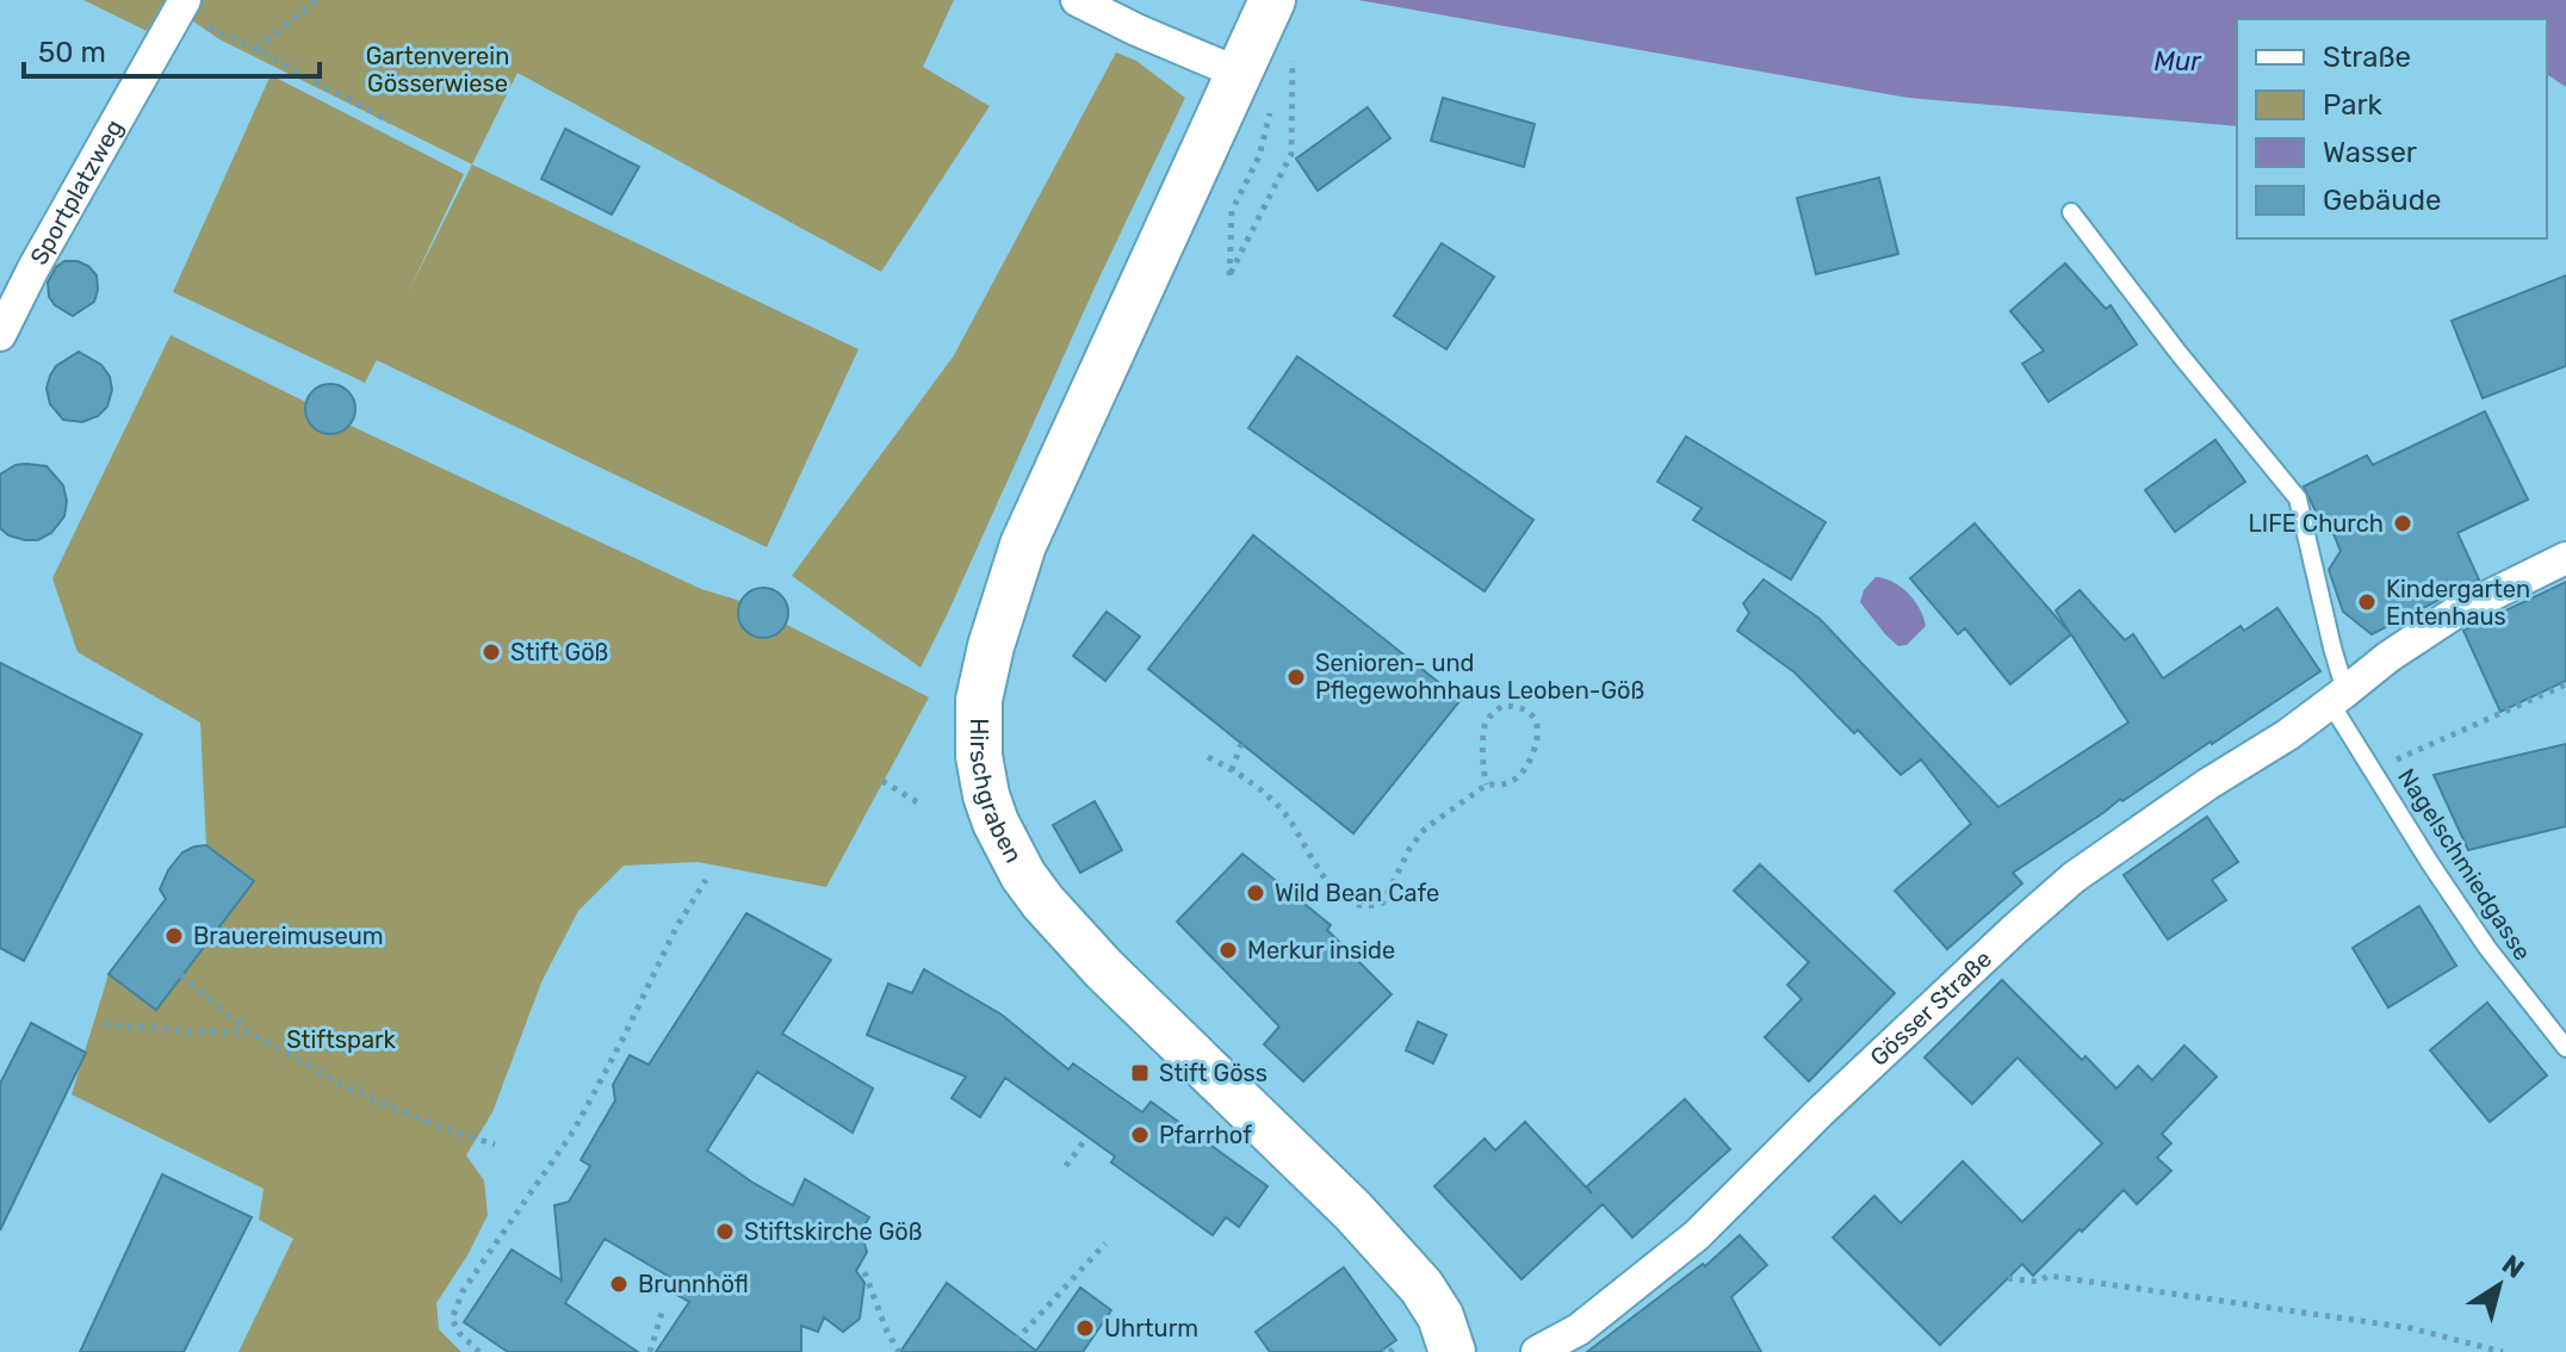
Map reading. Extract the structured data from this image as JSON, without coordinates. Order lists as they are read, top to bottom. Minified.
{"streets":{"main road":["Hirschgraben"],"street":["Sportplatzweg","Gösser Straße"],"lane":["Nagelschmiedgasse"]},"crossings":[["Nagelschmiedgasse","Gösser Straße"]],"water":["Mur"],"parks":["Gartenverein Gösserwiese","Stiftspark"],"places":{"other":["LIFE Church","Kindergarten Entenhaus","Stift Göß","Senioren- und Pflegewohnhaus Leoben-Göß","Wild Bean Cafe","Brauereimuseum","Merkur inside","Pfarrhof","Stiftskirche Göß","Brunnhöfl","Uhrturm"],"transit":["Stift Göss"]},"legend":["Straße","Park","Wasser","Gebäude"],"scale_bar":"50 m","north":"top right"}
